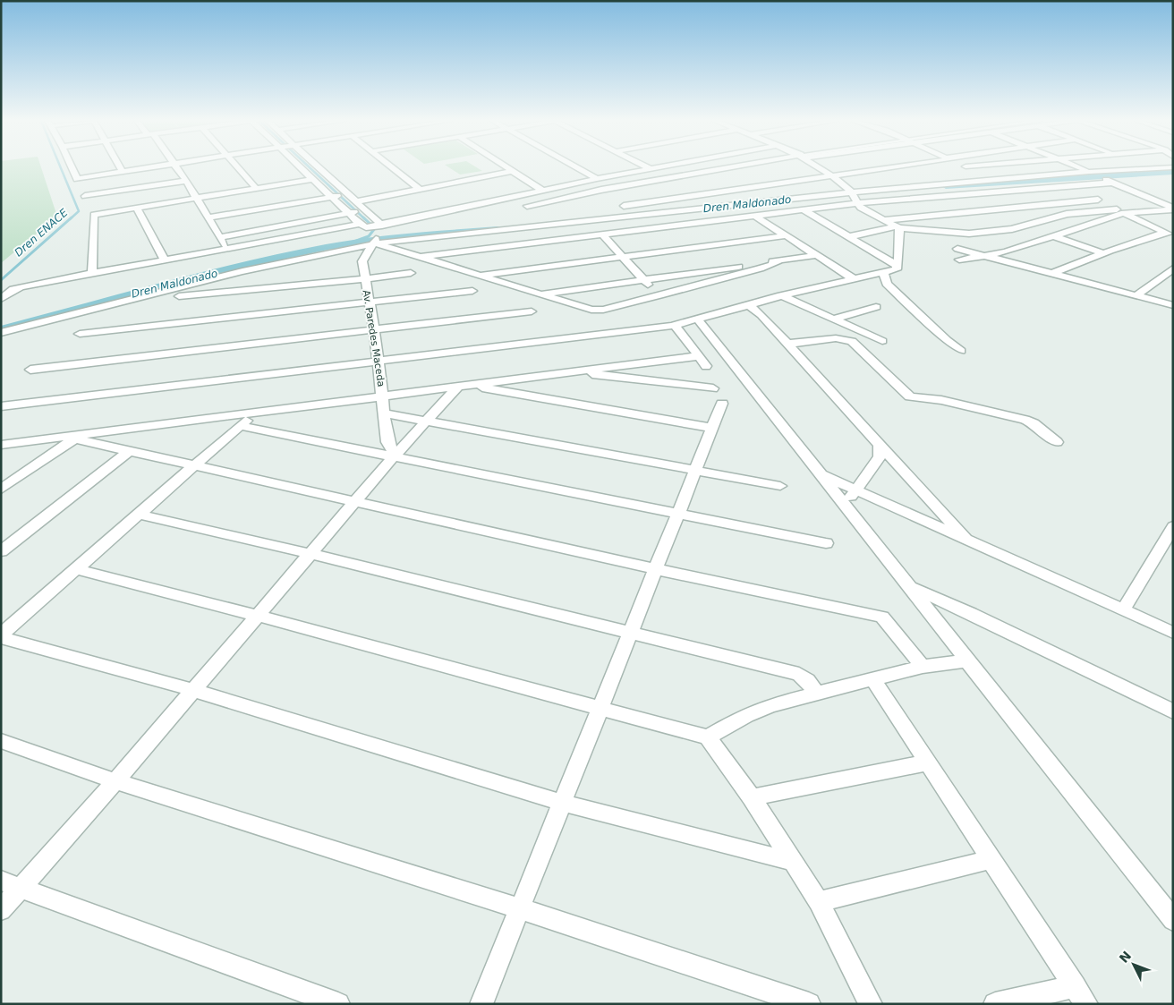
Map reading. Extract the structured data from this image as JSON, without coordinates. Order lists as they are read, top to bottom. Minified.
{"streets":{"street":["Av. Paredes Maceda"]},"water":["Dren Maldonado","Dren ENACE"],"north":"top left"}
